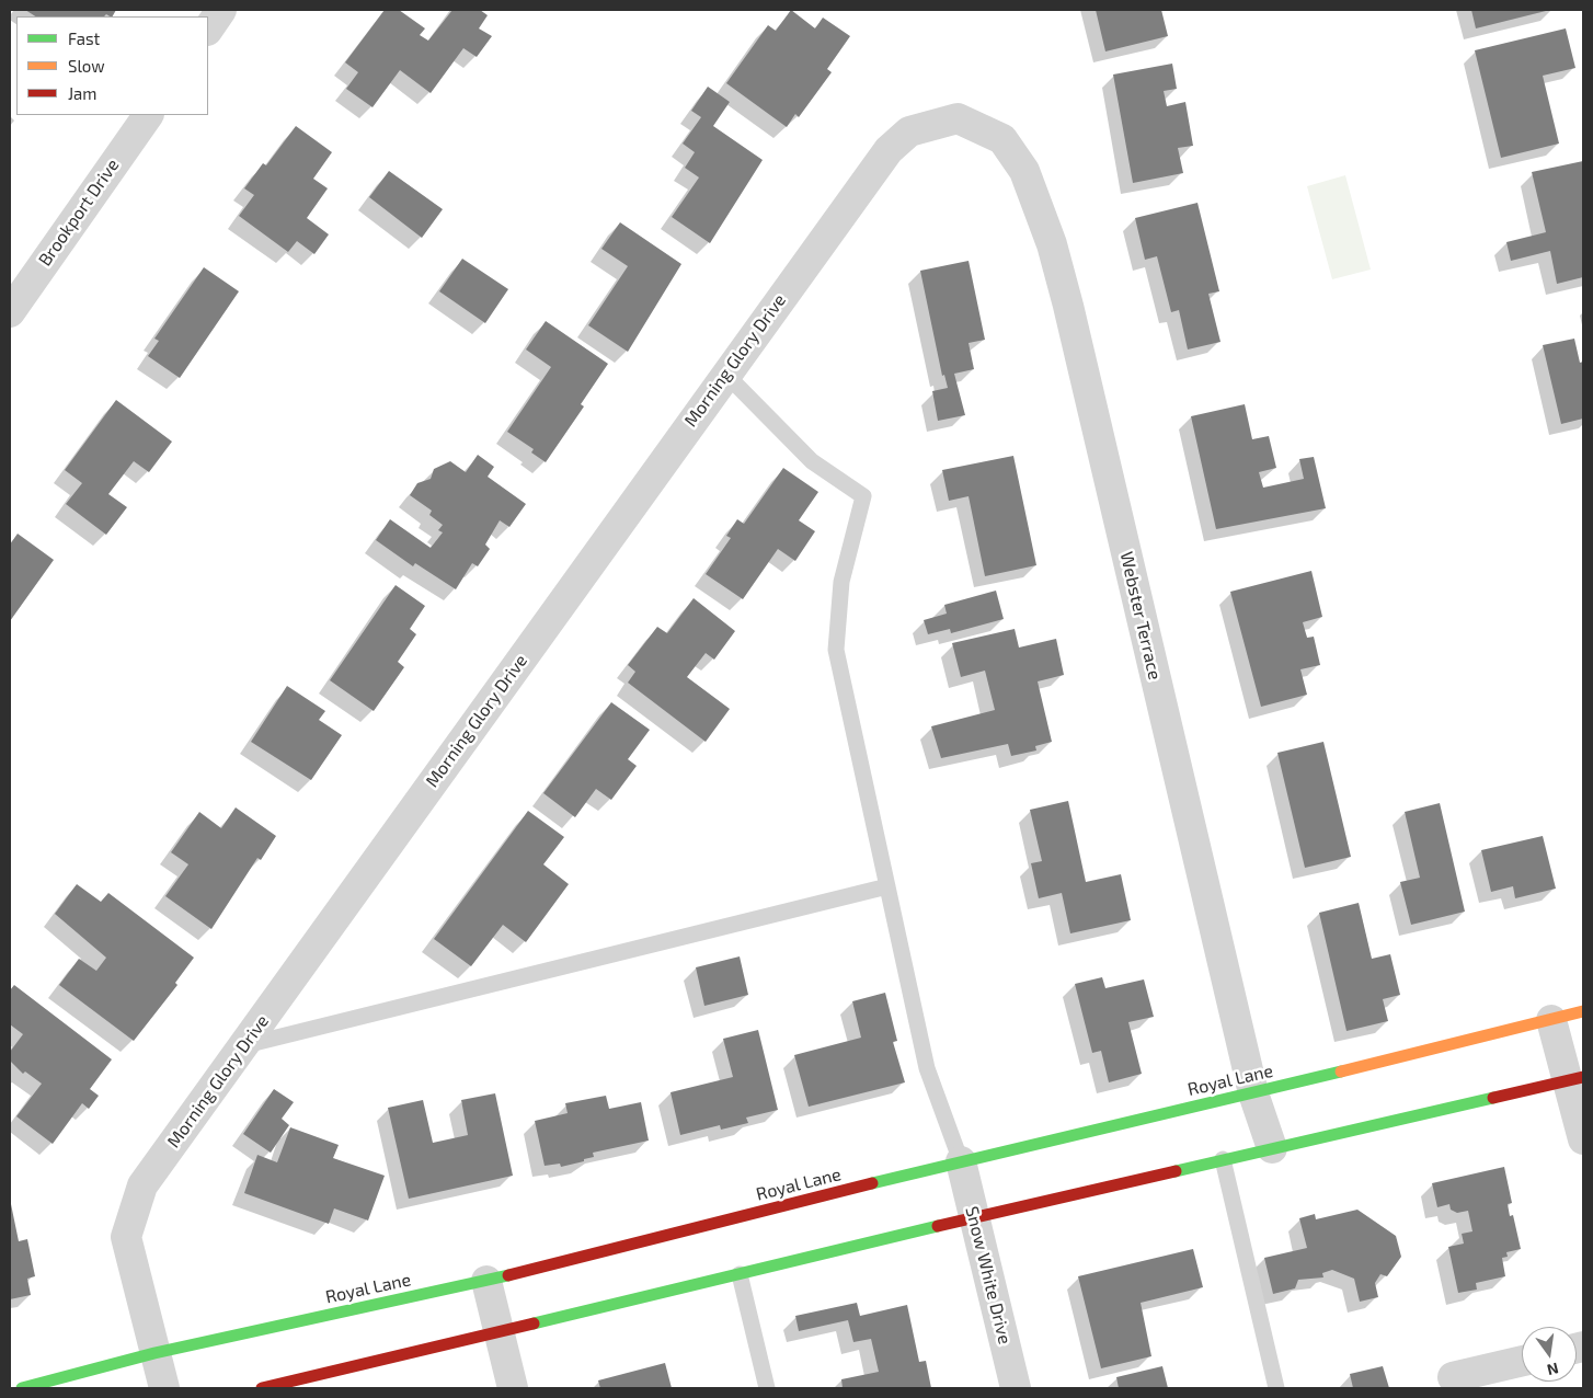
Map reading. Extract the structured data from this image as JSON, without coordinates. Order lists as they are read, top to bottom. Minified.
{"streets":{"main road":["Royal Lane"],"street":["Brookport Drive","Morning Glory Drive","Webster Terrace","Snow White Drive"]},"crossings":[["Morning Glory Drive","Webster Terrace"],["Morning Glory Drive","Royal Lane"],["Webster Terrace","Royal Lane"],["Royal Lane","Snow White Drive"]],"legend":["Fast","Slow","Jam"],"north":"bottom"}
